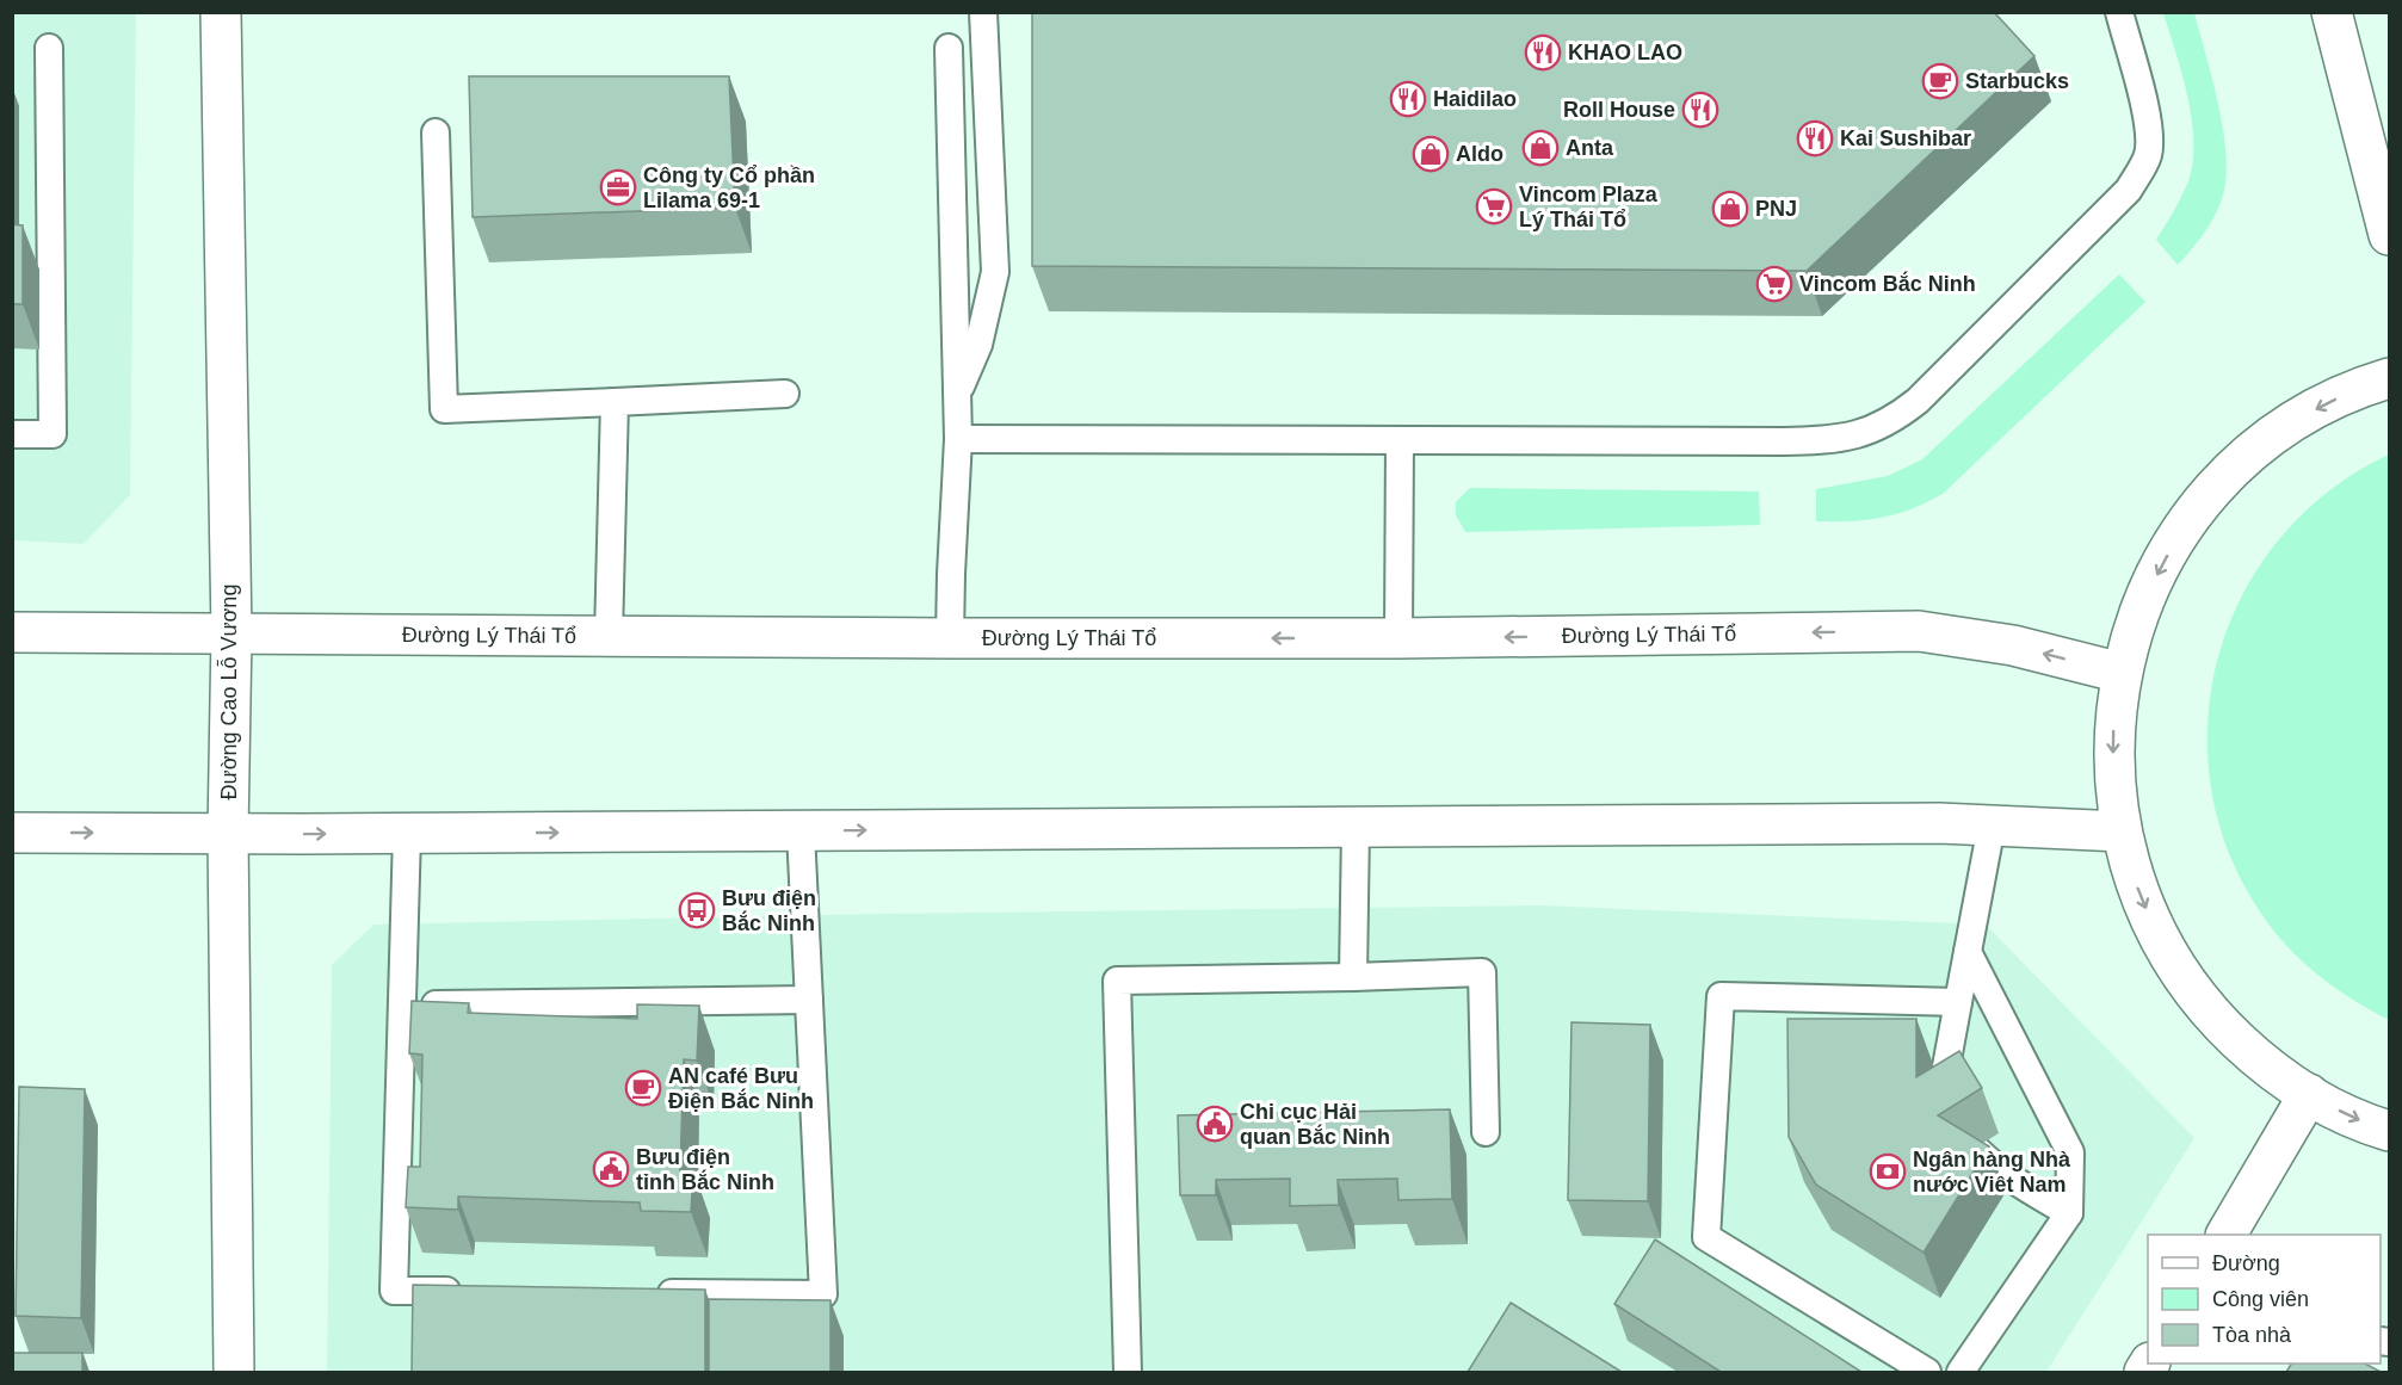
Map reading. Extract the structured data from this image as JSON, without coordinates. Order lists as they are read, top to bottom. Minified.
{"streets":{"main road":["Đường Lý Thái Tổ","Đường Cao Lỗ Vương"]},"crossings":[["Đường Lý Thái Tổ","Đường Cao Lỗ Vương"]],"places":{"restaurant":["KHAO LAO","Haidilao","Roll House","Kai Sushibar"],"cafe":["Starbucks","AN café Bưu Điện Bắc Ninh"],"shop":["Anta","Aldo","PNJ"],"office":["Công ty Cổ phần Lilama 69-1"],"supermarket":["Vincom Plaza Lý Thái Tổ","Vincom Bắc Ninh"],"bus stop":["Bưu điện Bắc Ninh"],"public building":["Chi cục Hải quan Bắc Ninh","Bưu điện tỉnh Bắc Ninh"],"bank":["Ngân hàng Nhà nước Viêt Nam"]},"legend":["Đường","Công viên","Tòa nhà"]}
